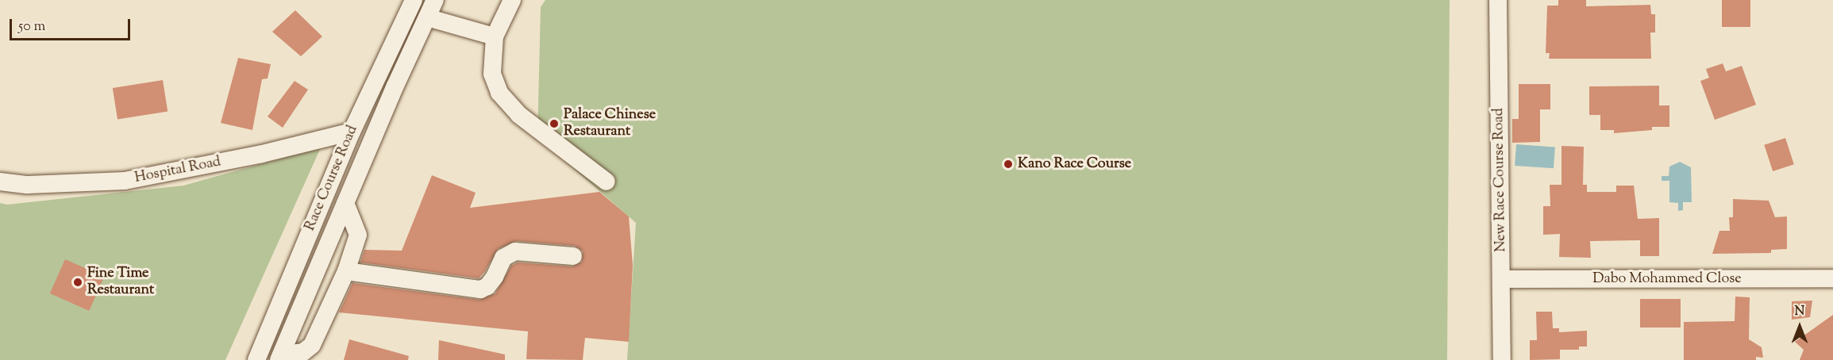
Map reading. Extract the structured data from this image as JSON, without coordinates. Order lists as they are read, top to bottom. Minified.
{"streets":{"street":["Hospital Road","Race Course Road","New Race Course Road","Dabo Mohammed Close"]},"crossings":[["Hospital Road","Race Course Road"],["New Race Course Road","Dabo Mohammed Close"]],"places":["Palace Chinese Restaurant","Kano Race Course","Fine Time Restaurant"],"scale_bar":"50 m","north":"top"}
